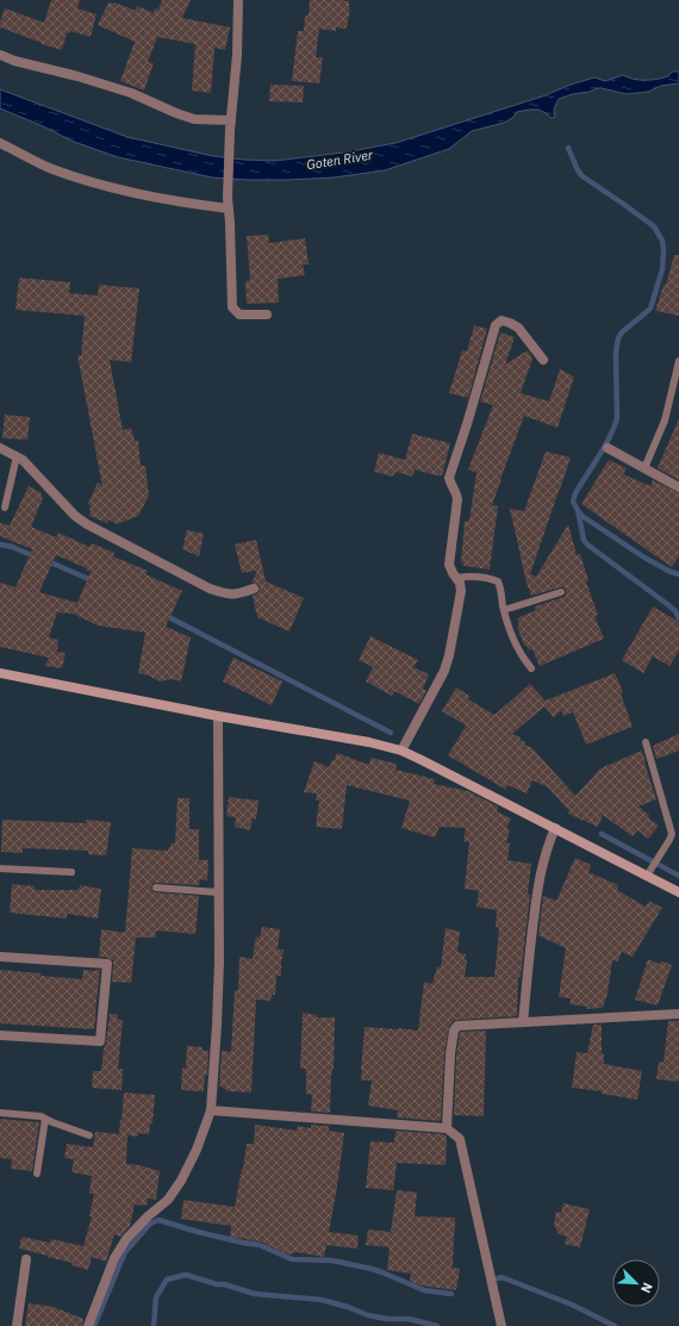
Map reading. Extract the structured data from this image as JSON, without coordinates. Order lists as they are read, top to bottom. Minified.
{"water":["Goten River"],"north":"bottom right"}
